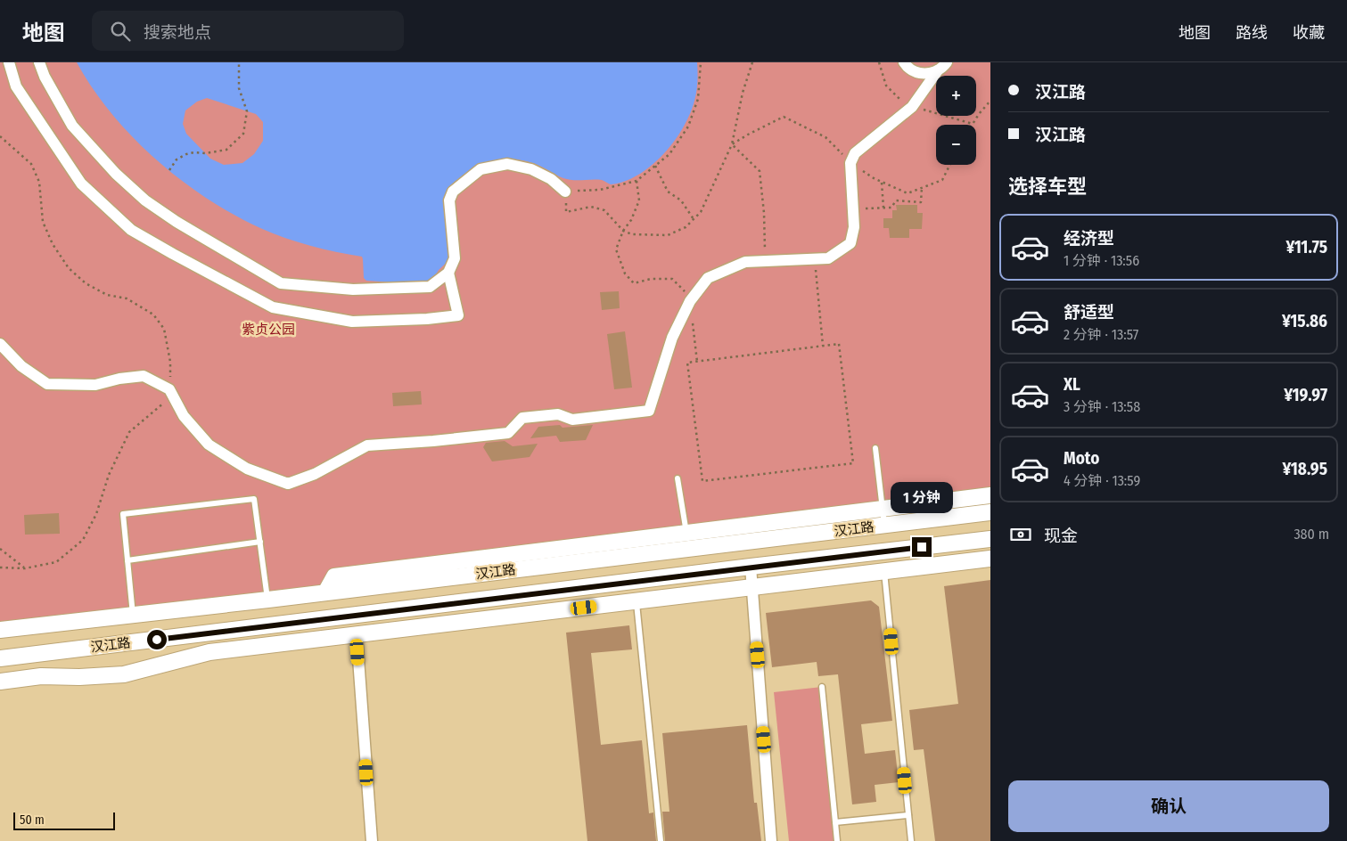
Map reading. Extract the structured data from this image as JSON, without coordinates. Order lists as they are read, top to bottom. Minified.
{"streets":{"main road":["汉江路"]},"parks":["紫贞公园"],"scale_bar":"50 m","page":{"header":"地图","search":"搜索地点","nav":["地图","路线","收藏"],"banner":["汉江路","汉江路"],"map_buttons":["+","−"],"heading":"选择车型","list":[{"name":"经济型","note":"1 分钟 · 13:56","value":"¥11.75"},{"name":"舒适型","note":"2 分钟 · 13:57","value":"¥15.86"},{"name":"XL","note":"3 分钟 · 13:58","value":"¥19.97"},{"name":"Moto","note":"4 分钟 · 13:59","value":"¥18.95"}],"bubble":"1 分钟","pay":["现金","380 m"],"buttons":"确认","scale":"50 m"}}
